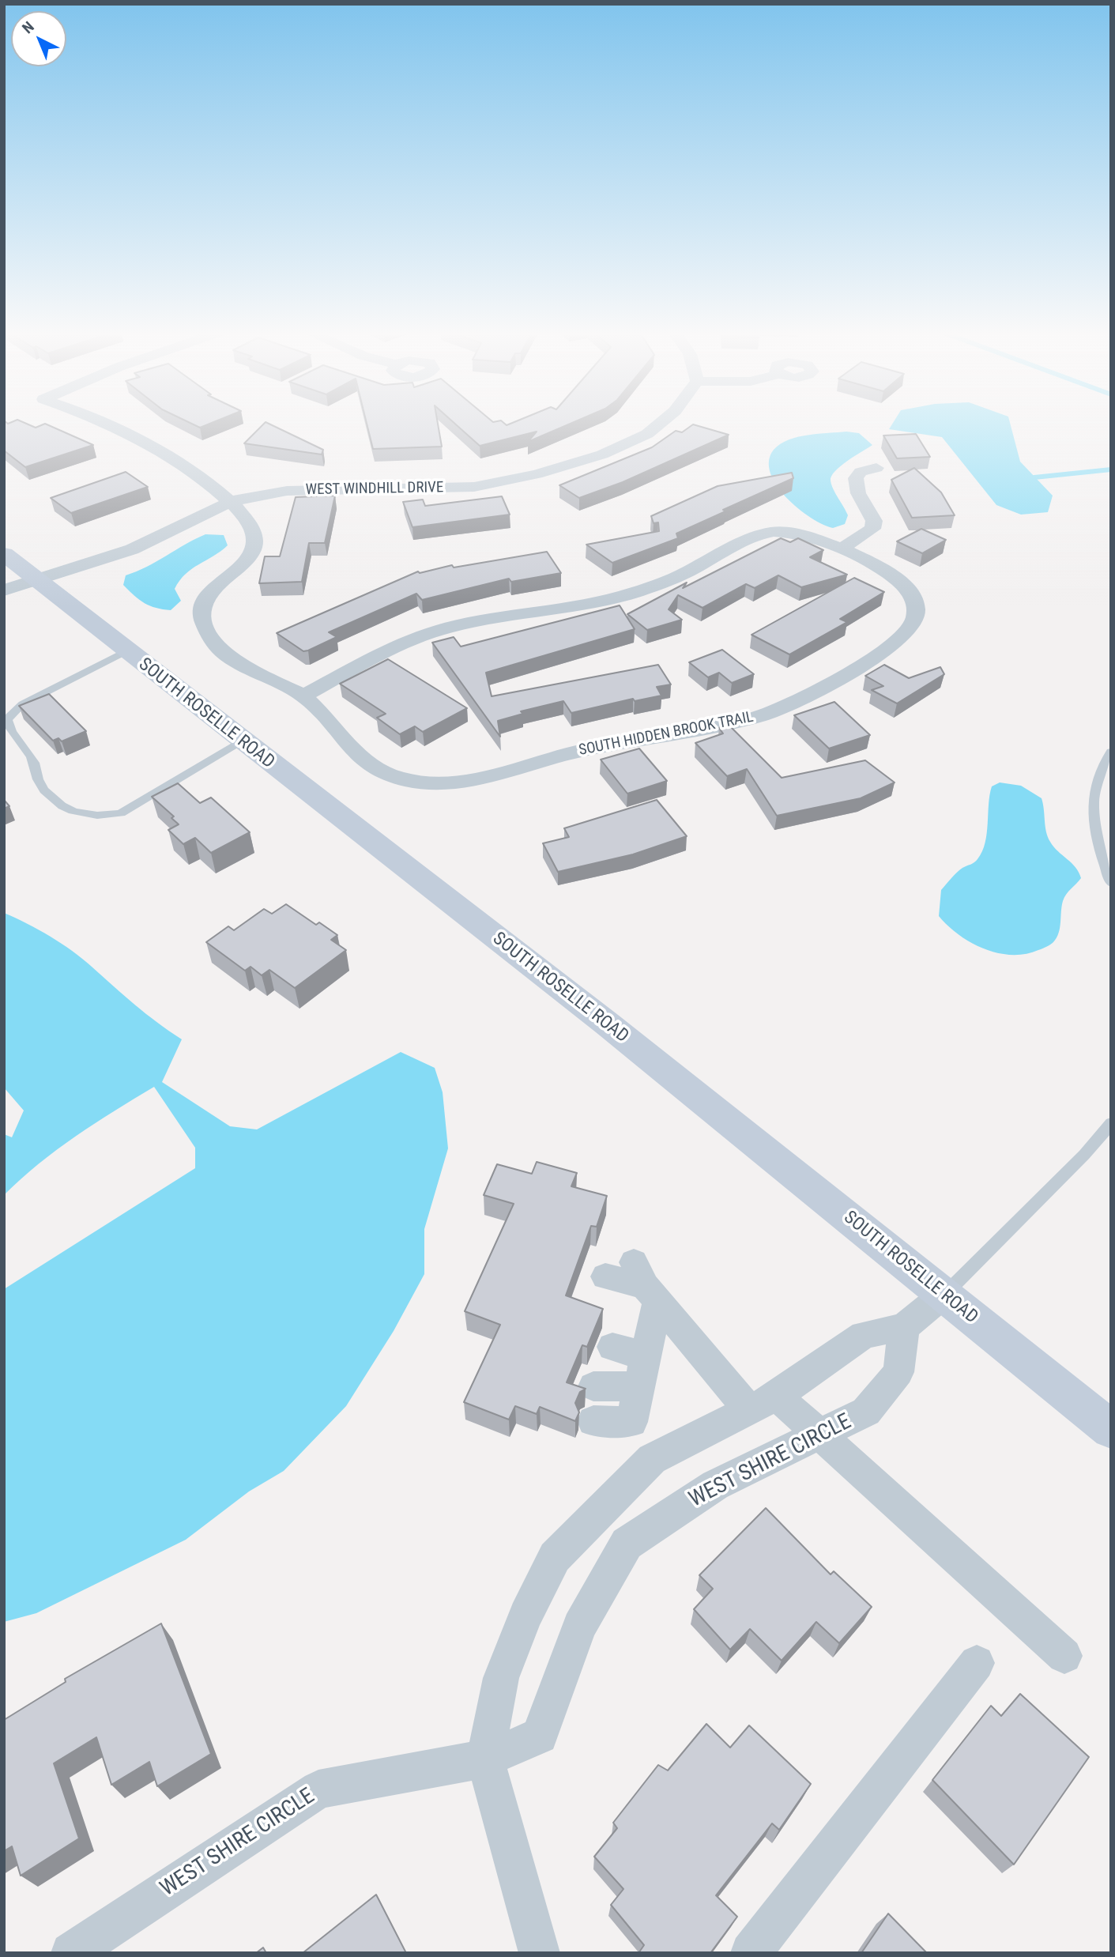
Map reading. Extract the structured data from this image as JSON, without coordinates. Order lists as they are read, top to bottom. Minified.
{"streets":{"main road":["SOUTH ROSELLE ROAD"],"street":["WEST WINDHILL DRIVE","SOUTH HIDDEN BROOK TRAIL","WEST SHIRE CIRCLE"]},"crossings":[["WEST WINDHILL DRIVE","SOUTH ROSELLE ROAD"],["WEST WINDHILL DRIVE","SOUTH HIDDEN BROOK TRAIL"]],"north":"top left"}
